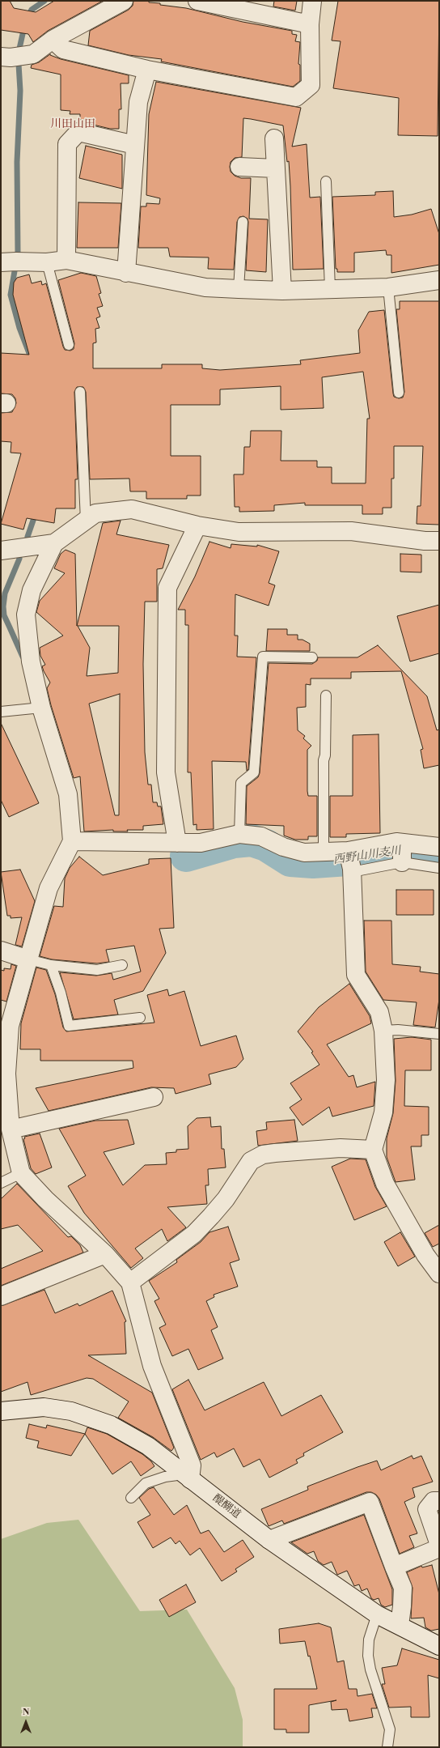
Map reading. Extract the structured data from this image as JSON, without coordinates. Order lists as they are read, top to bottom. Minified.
{"streets":{"street":["醍醐道"]},"districts":["川田山田"],"water":["西野山川支川"],"north":"top"}
